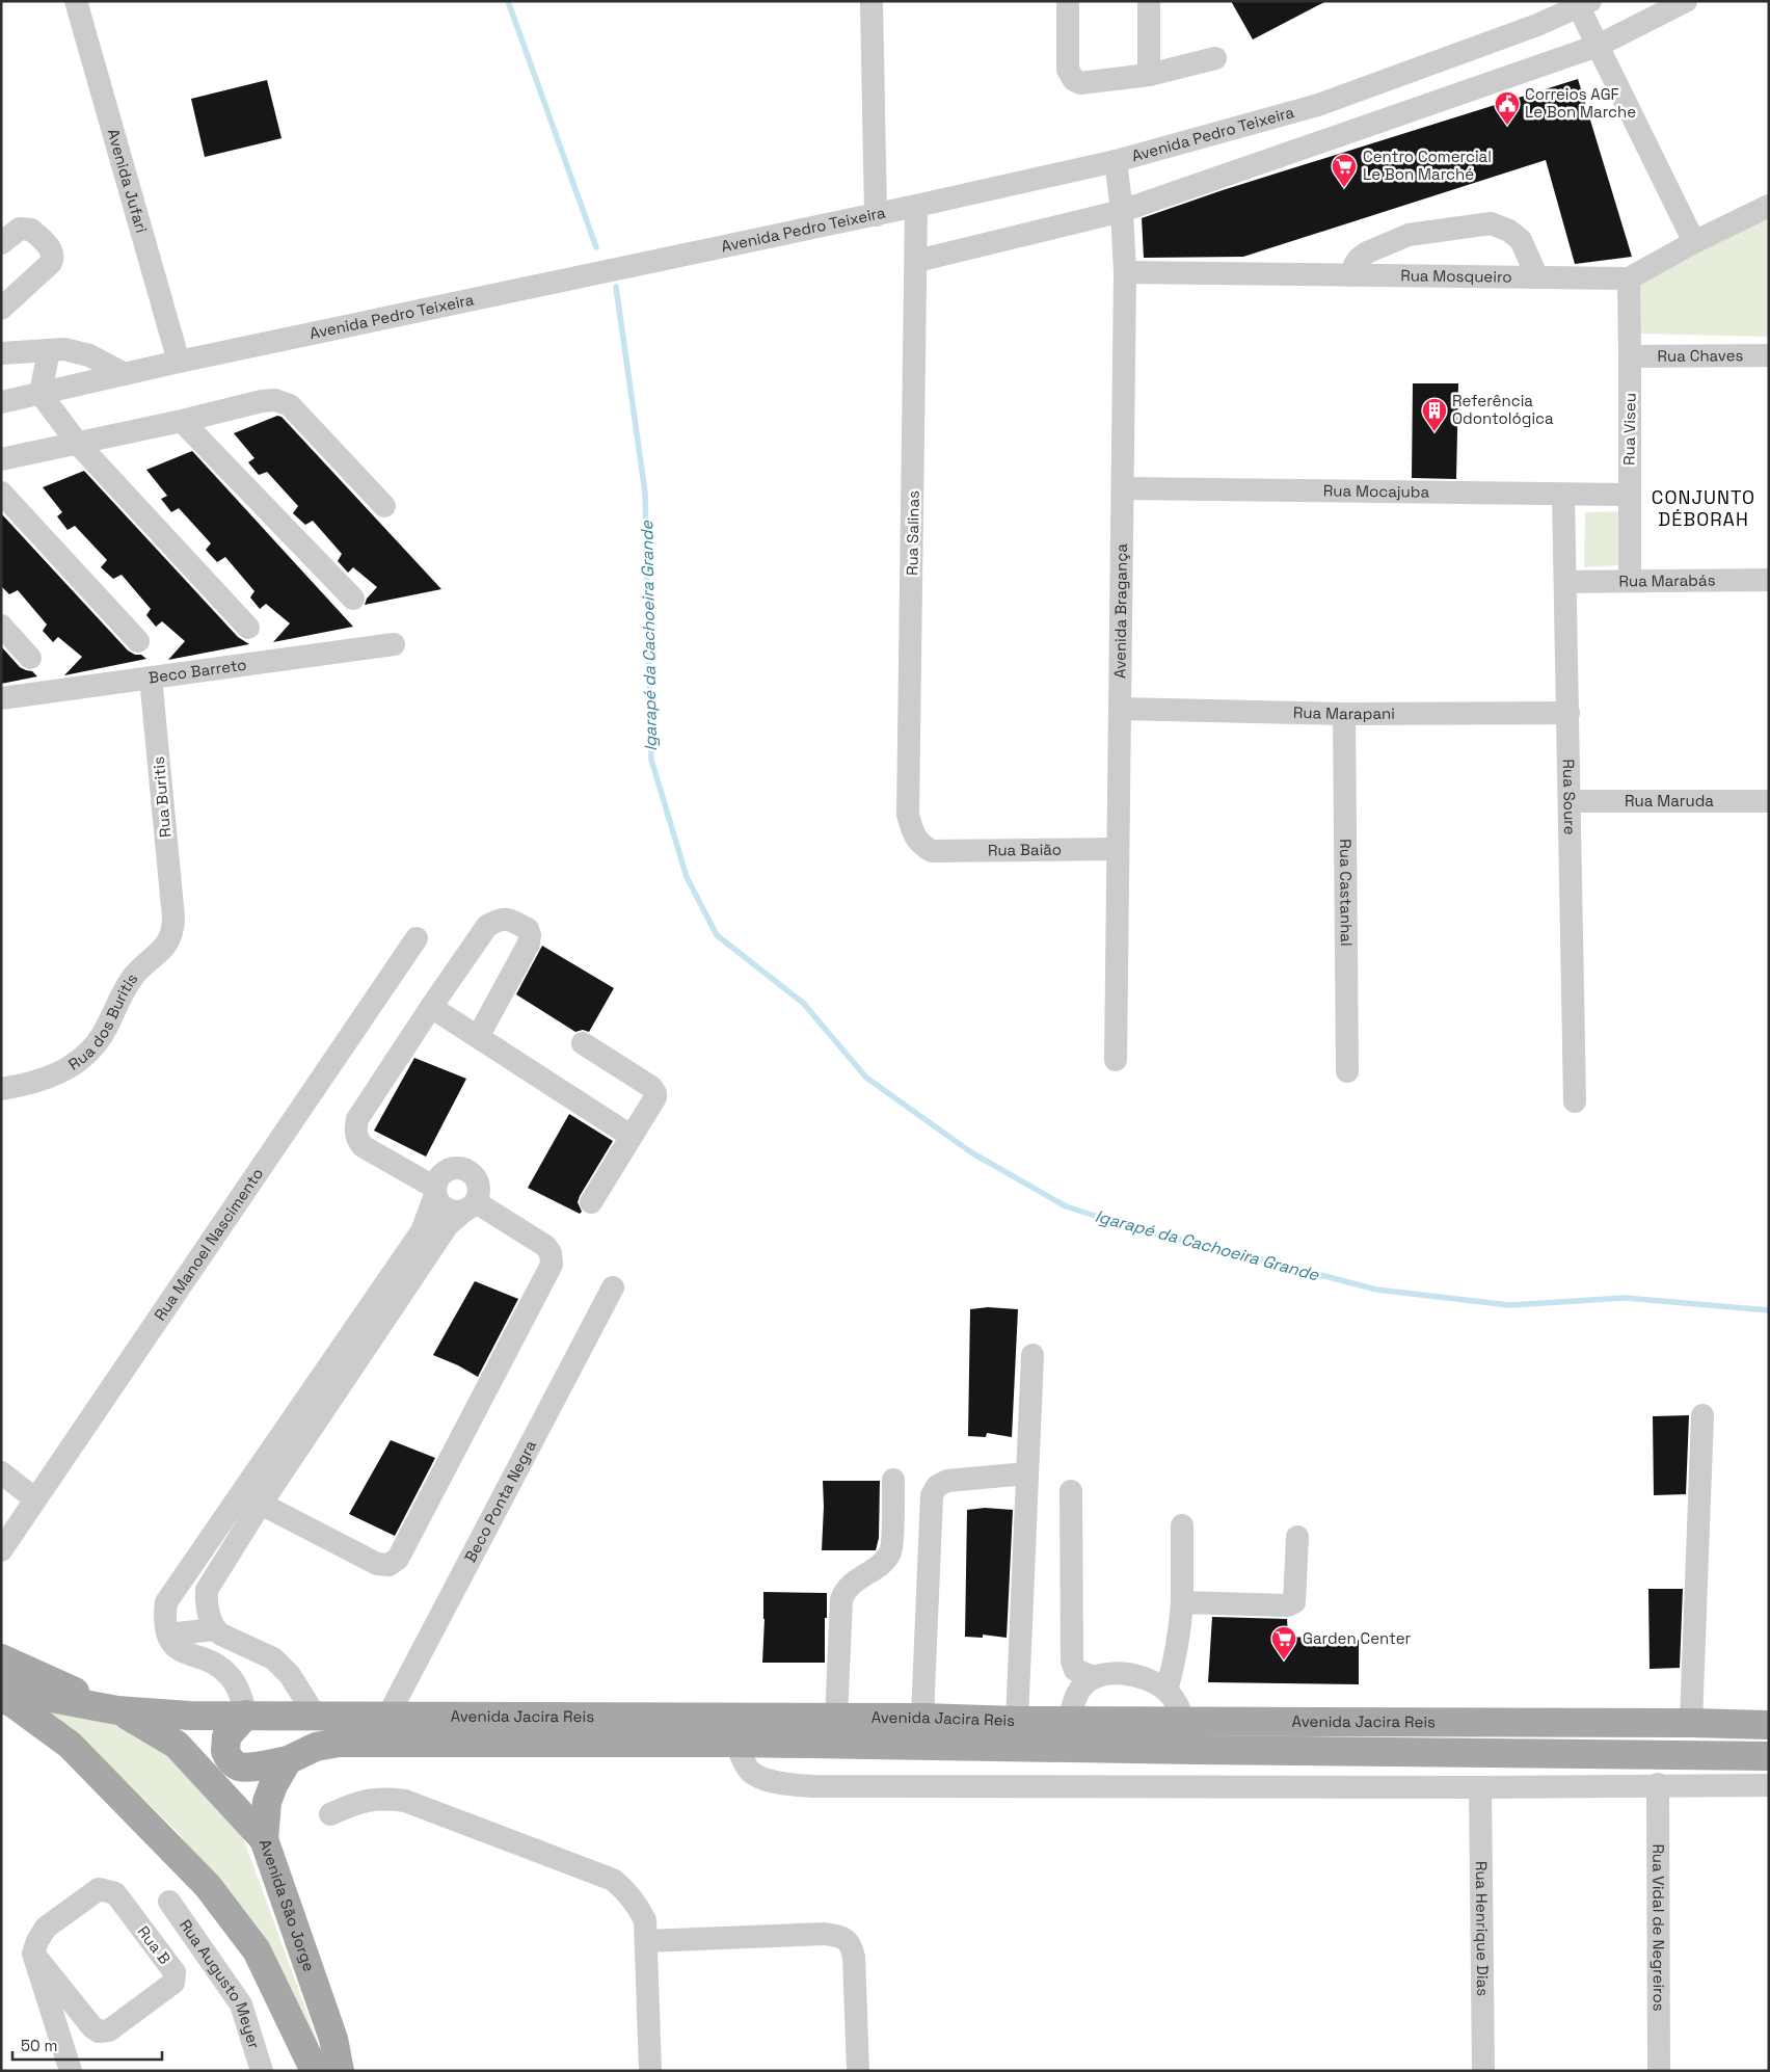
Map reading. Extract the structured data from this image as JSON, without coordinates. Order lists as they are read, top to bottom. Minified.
{"streets":{"main road":["Avenida Jacira Reis","Avenida São Jorge"],"street":["Avenida Pedro Teixeira","Avenida Jufari","Rua Mosqueiro","Rua Chaves","Rua Viseu","Rua Mocajuba","Rua Salinas","Rua Marabás","Avenida Bragança","Beco Barreto","Rua Marapani","Rua Buritis","Rua Soure","Rua Maruda","Rua Baião","Rua Castanhal","Rua dos Buritis","Rua Manoel Nascimento","Beco Ponta Negra","Rua Vidal de Negreiros","Rua Henrique Dias","Rua B","Rua Augusto Meyer"]},"crossings":[["Avenida Pedro Teixeira","Avenida Jufari"],["Avenida Pedro Teixeira","Rua Salinas"],["Avenida Pedro Teixeira","Avenida Bragança"],["Rua Mosqueiro","Rua Viseu"],["Rua Mosqueiro","Avenida Bragança"],["Rua Chaves","Rua Viseu"],["Rua Viseu","Rua Mocajuba"],["Rua Viseu","Rua Marabás"],["Rua Mocajuba","Avenida Bragança"],["Rua Mocajuba","Rua Soure"],["Rua Salinas","Rua Baião"],["Rua Marabás","Rua Soure"],["Avenida Bragança","Rua Marapani"],["Avenida Bragança","Rua Baião"],["Beco Barreto","Rua Buritis"],["Rua Marapani","Rua Soure"],["Rua Marapani","Rua Castanhal"],["Rua Buritis","Rua dos Buritis"],["Rua Soure","Rua Maruda"],["Beco Ponta Negra","Avenida Jacira Reis"],["Avenida Jacira Reis","Avenida São Jorge"]],"districts":["CONJUNTO DÉBORAH"],"water":["Igarapé da Cachoeira Grande"],"places":{"public building":["Correios AGF Le Bon Marche"],"supermarket":["Centro Comercial Le Bon Marché","Garden Center"],"building":["Referência Odontológica"]},"scale_bar":"50 m"}
